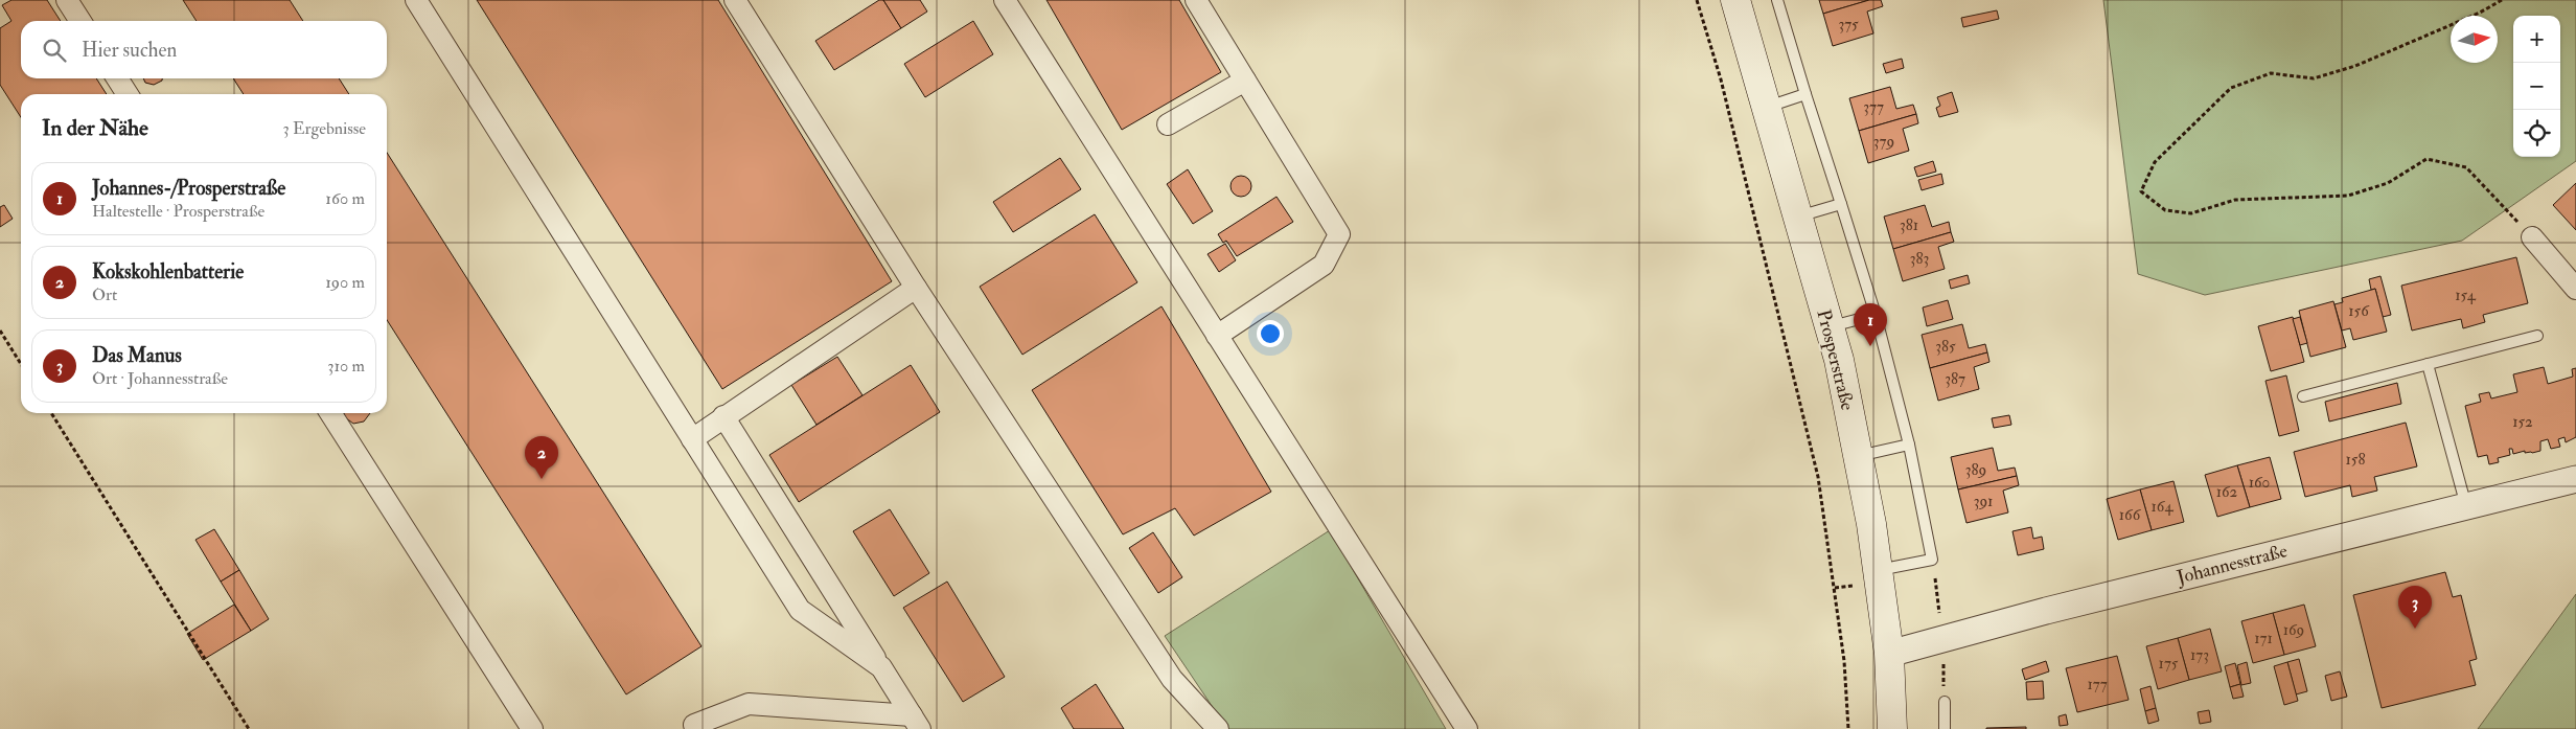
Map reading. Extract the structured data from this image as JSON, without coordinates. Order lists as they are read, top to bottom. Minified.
{"streets":{"main road":["Prosperstraße"],"street":["Johannesstraße"]},"crossings":[["Prosperstraße","Johannesstraße"]],"house_numbers":["375","377","379","381","383","154","156","385","387","152","158","389","160","162","391","164","166","169","171","173","175","177"],"north":"right","page":{"map_buttons":["+","−"],"search":"Hier suchen","heading":["In der Nähe","3 Ergebnisse"],"list":[{"mark":"1","name":"Johannes-/Prosperstraße","note":"Haltestelle · Prosperstraße","value":"160 m"},{"mark":"2","name":"Kokskohlenbatterie","note":"Ort","value":"190 m"},{"mark":"3","name":"Das Manus","note":"Ort · Johannesstraße","value":"310 m"}],"pins":["1","2","3"]}}
